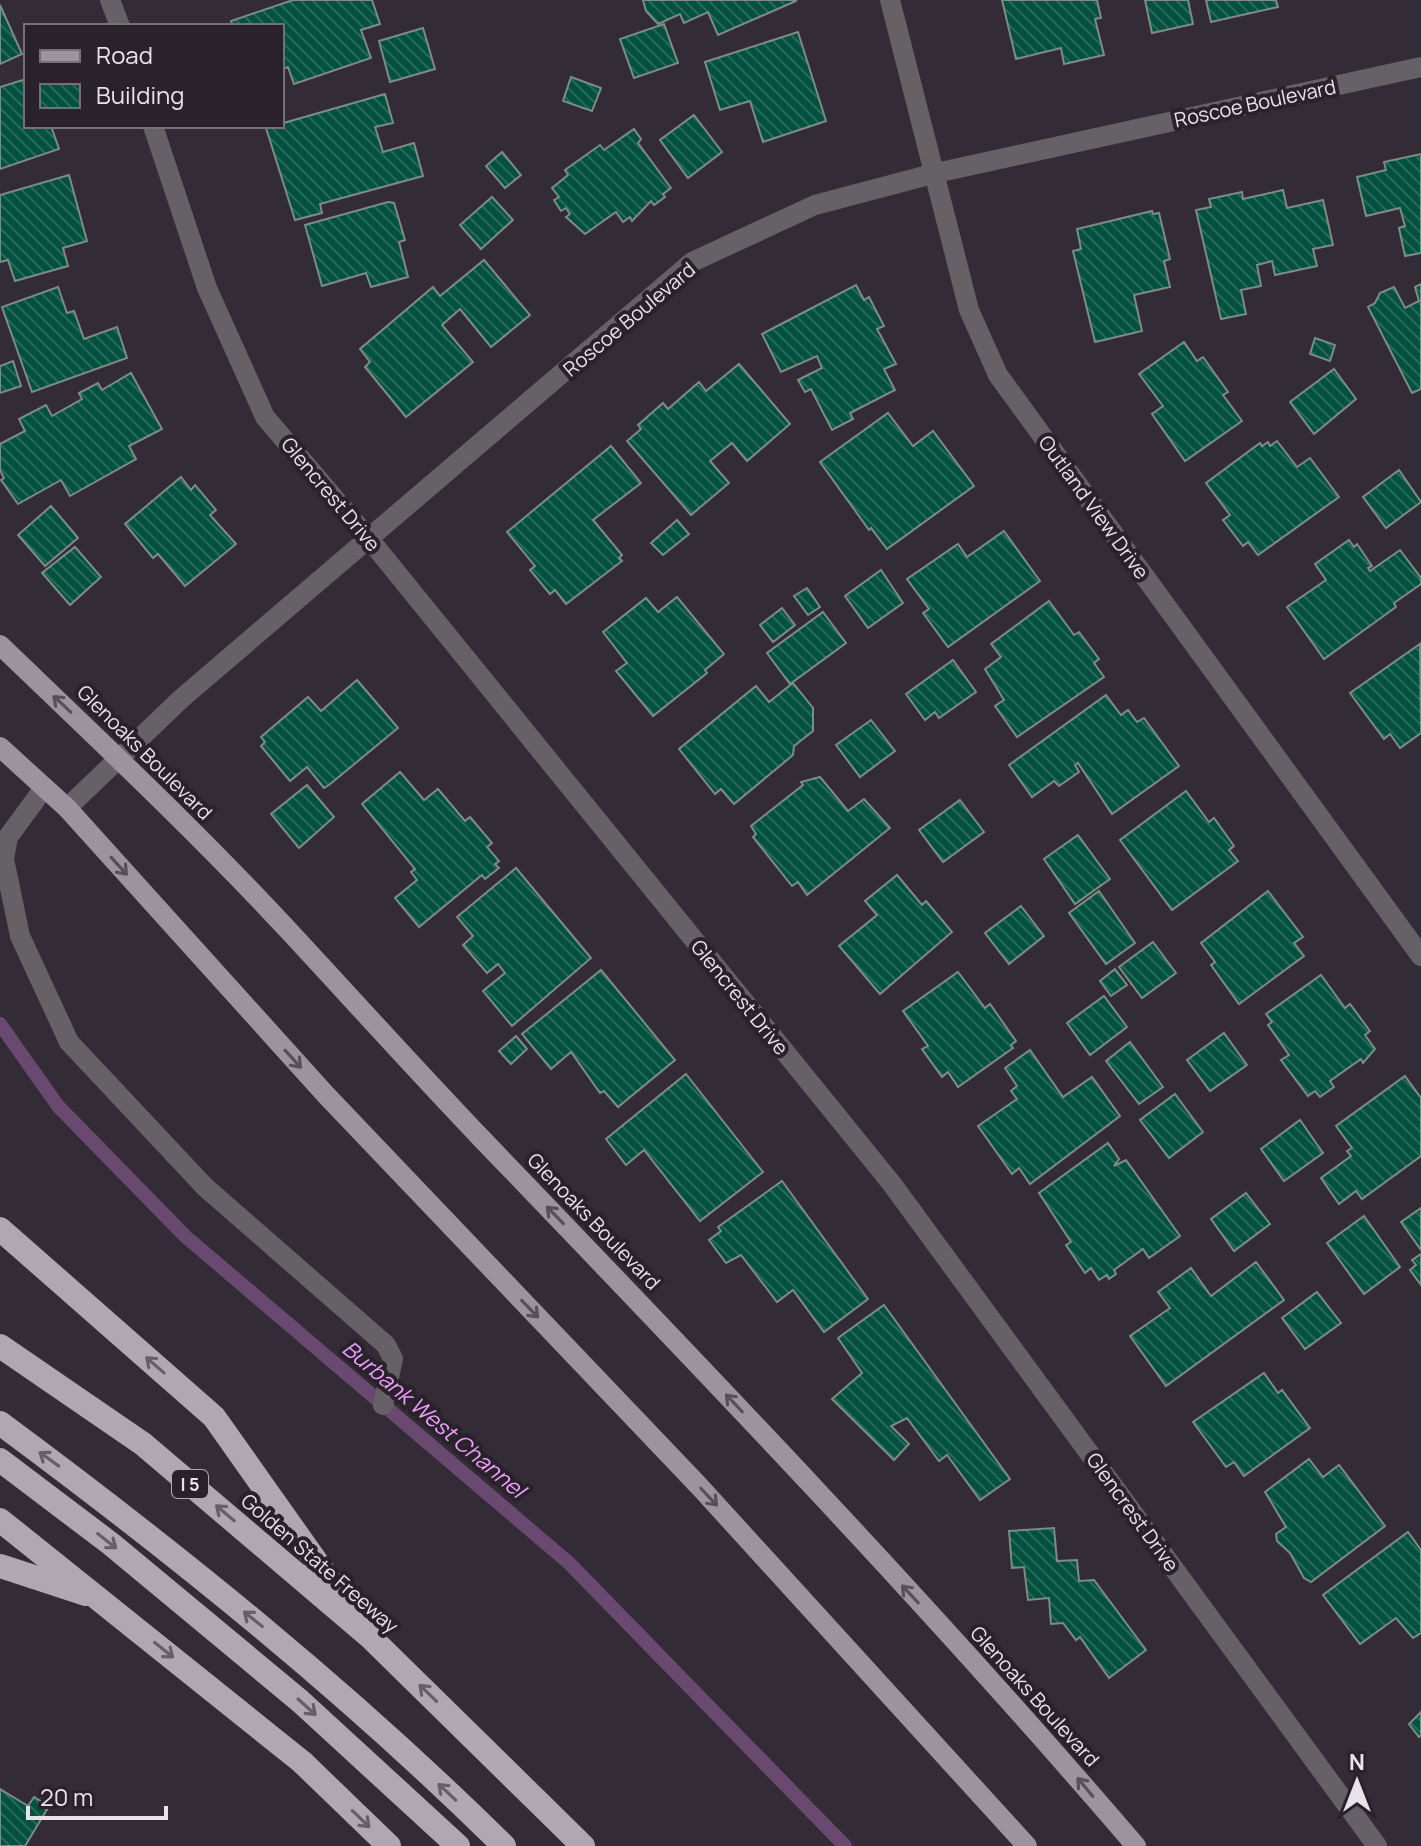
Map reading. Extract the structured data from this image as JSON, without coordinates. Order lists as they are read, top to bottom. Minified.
{"streets":{"highway":["I 5","Golden State Freeway"],"main road":["Glenoaks Boulevard"],"street":["Roscoe Boulevard","Glencrest Drive","Outland View Drive"]},"crossings":[["Roscoe Boulevard","Glencrest Drive"],["Roscoe Boulevard","Outland View Drive"],["Roscoe Boulevard","Glenoaks Boulevard"]],"water":["Burbank West Channel"],"legend":["Road","Building"],"scale_bar":"20 m","north":"top"}
